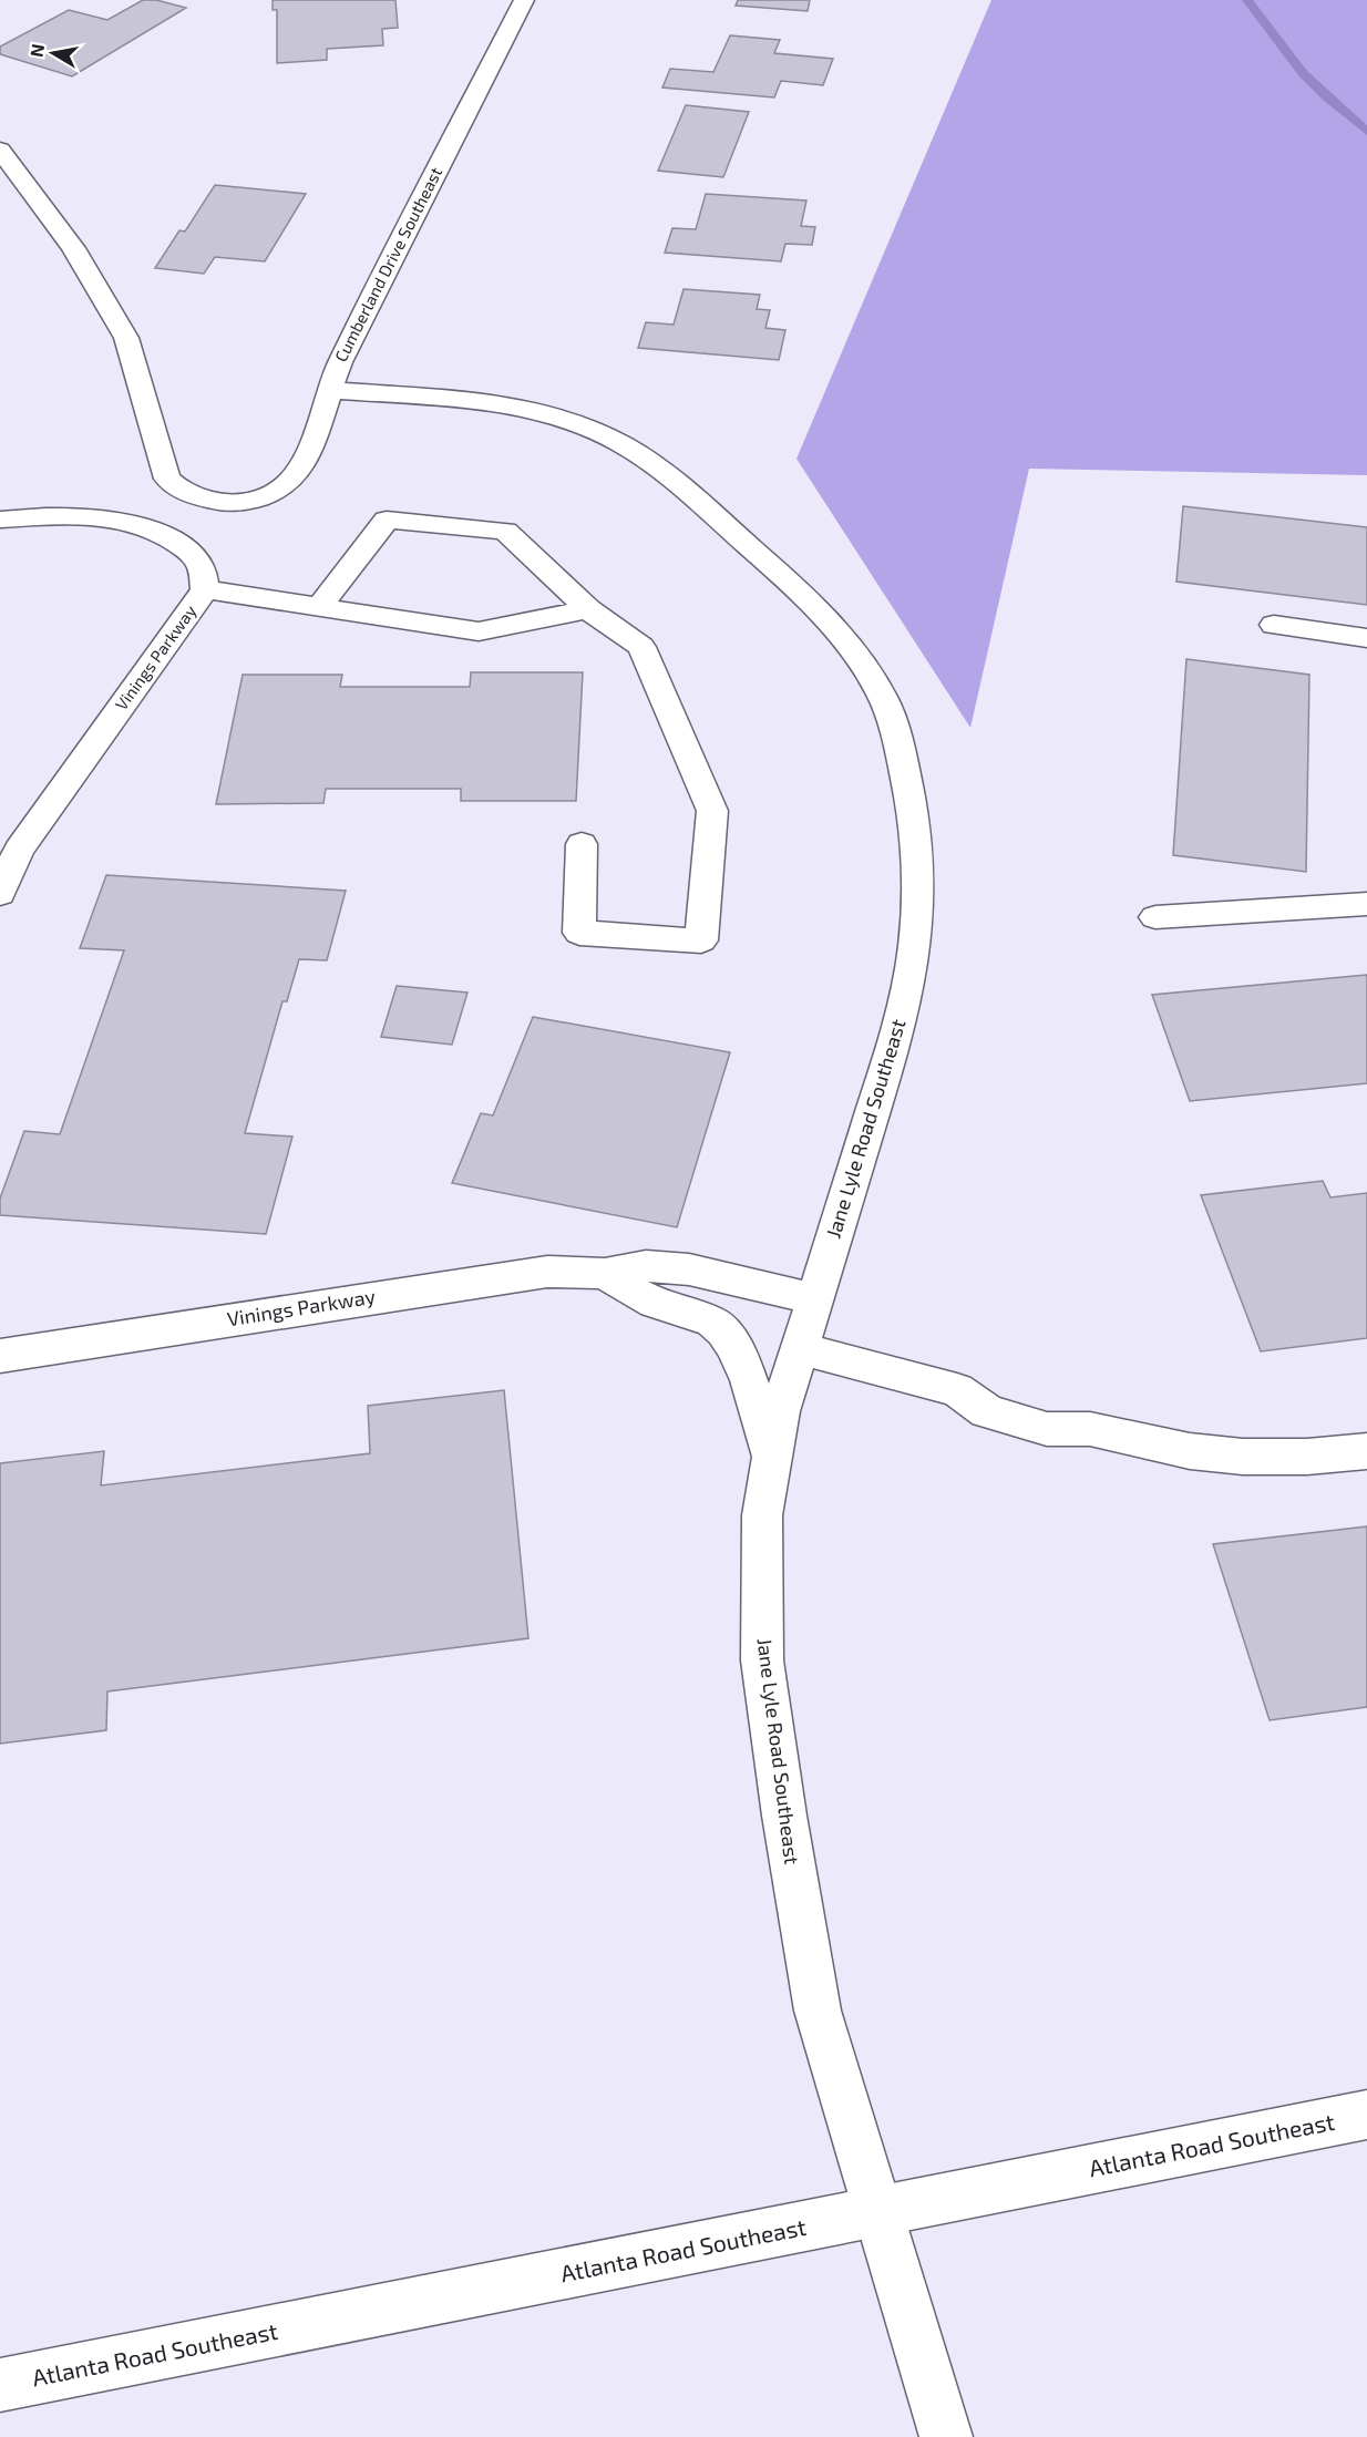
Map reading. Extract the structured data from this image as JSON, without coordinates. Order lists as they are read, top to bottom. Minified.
{"streets":{"street":["Cumberland Drive Southeast","Vinings Parkway","Jane Lyle Road Southeast","Atlanta Road Southeast"]},"crossings":[["Cumberland Drive Southeast","Jane Lyle Road Southeast"],["Vinings Parkway","Jane Lyle Road Southeast"],["Jane Lyle Road Southeast","Atlanta Road Southeast"]],"north":"left"}
